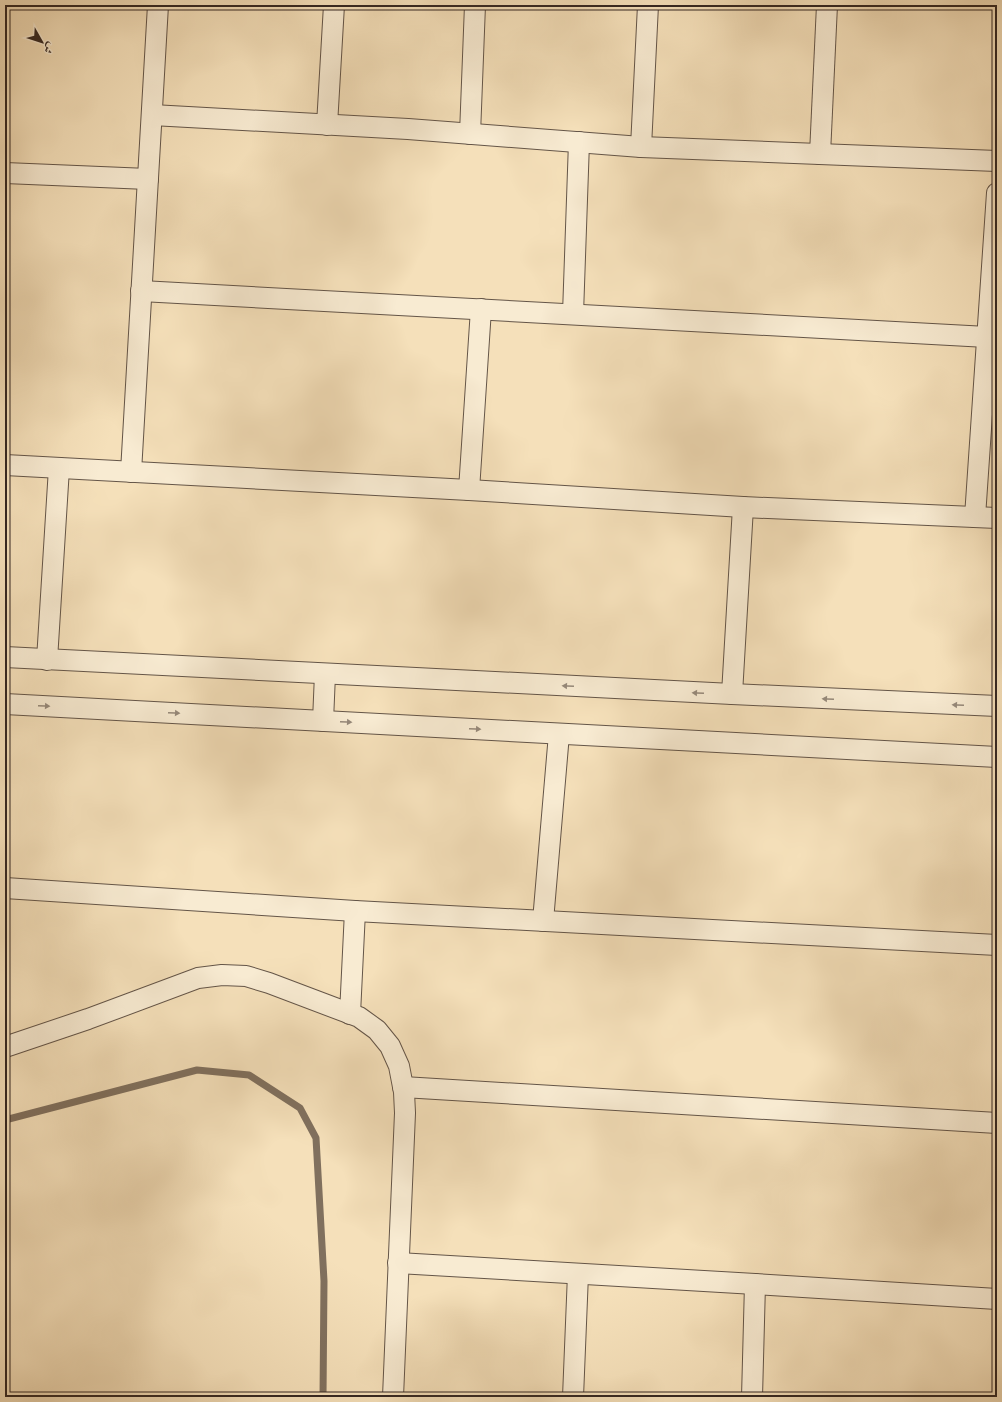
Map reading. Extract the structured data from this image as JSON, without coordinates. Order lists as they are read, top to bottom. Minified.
{"north":"bottom right"}
